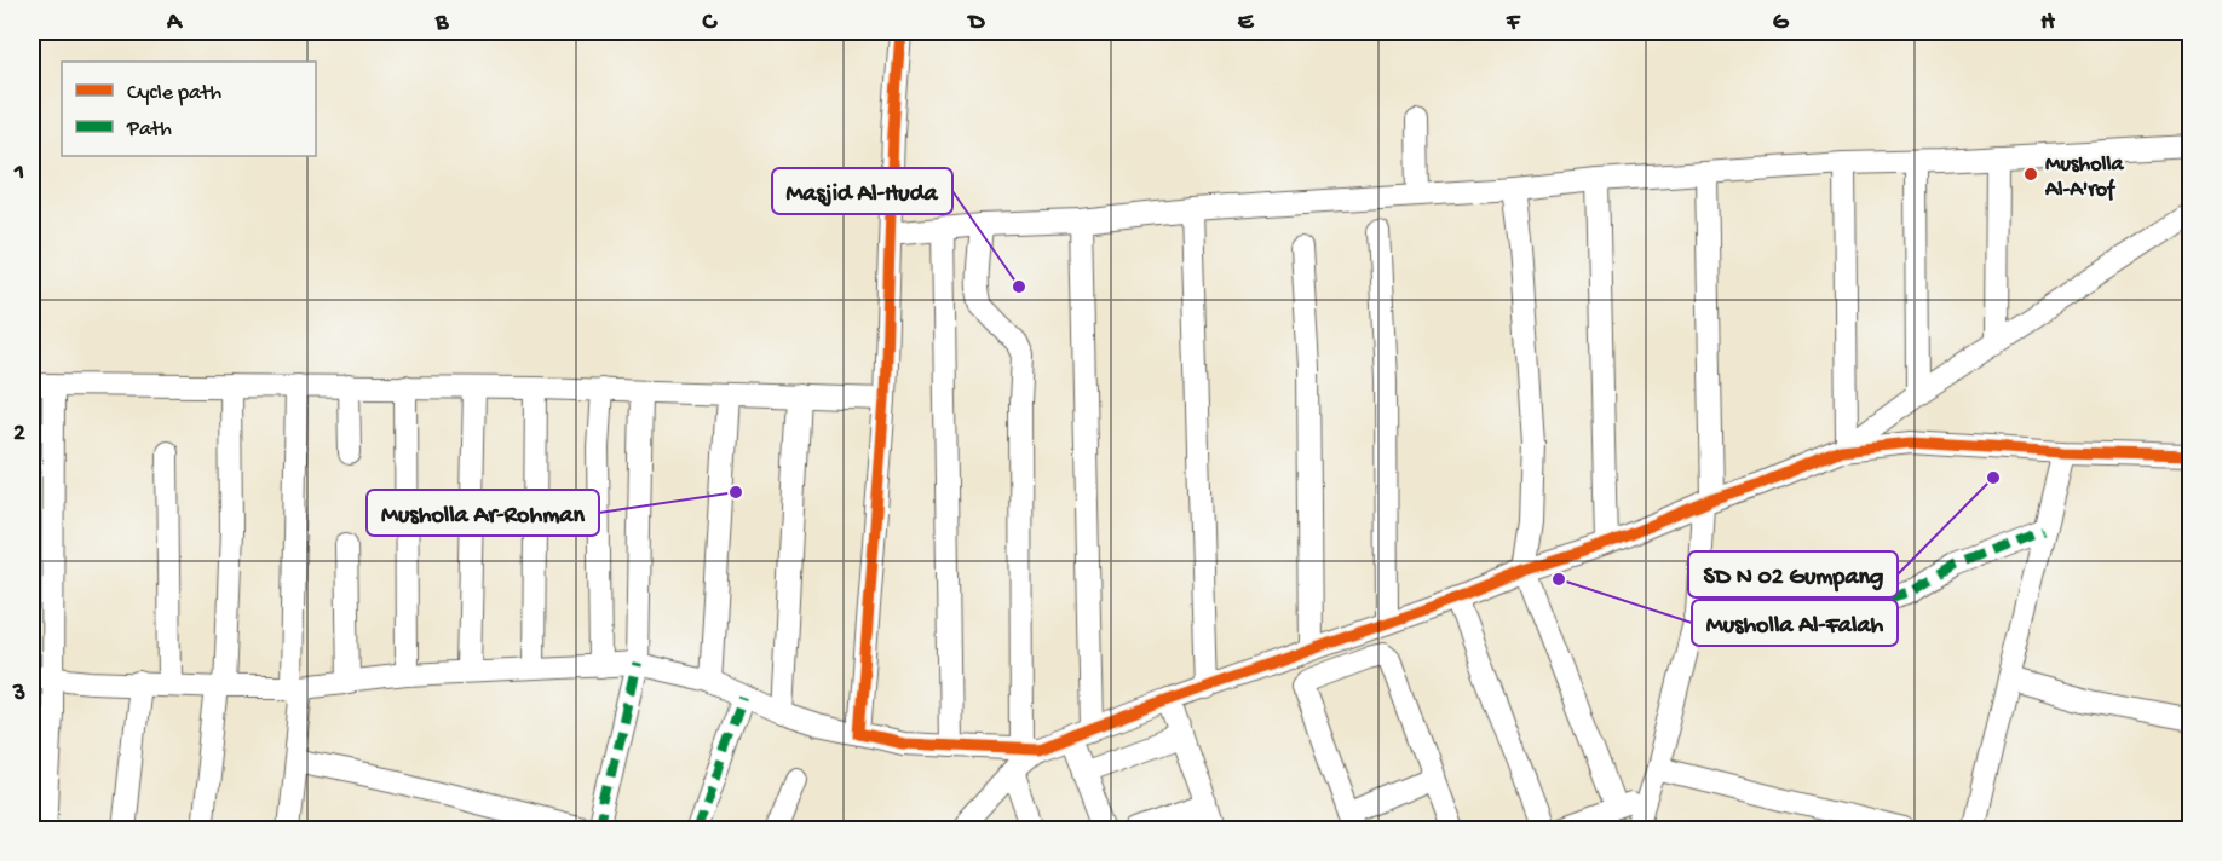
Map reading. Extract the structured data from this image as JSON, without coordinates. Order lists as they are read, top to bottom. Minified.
{"places":["Musholla Al-A'rof","Masjid Al-Huda","SD N 02 Gumpang","Musholla Ar-Rohman","Musholla Al-Falah"],"legend":["Cycle path","Path"],"grid":{"columns":["A","B","C","D","E","F","G","H"],"rows":["1","2","3"]}}
